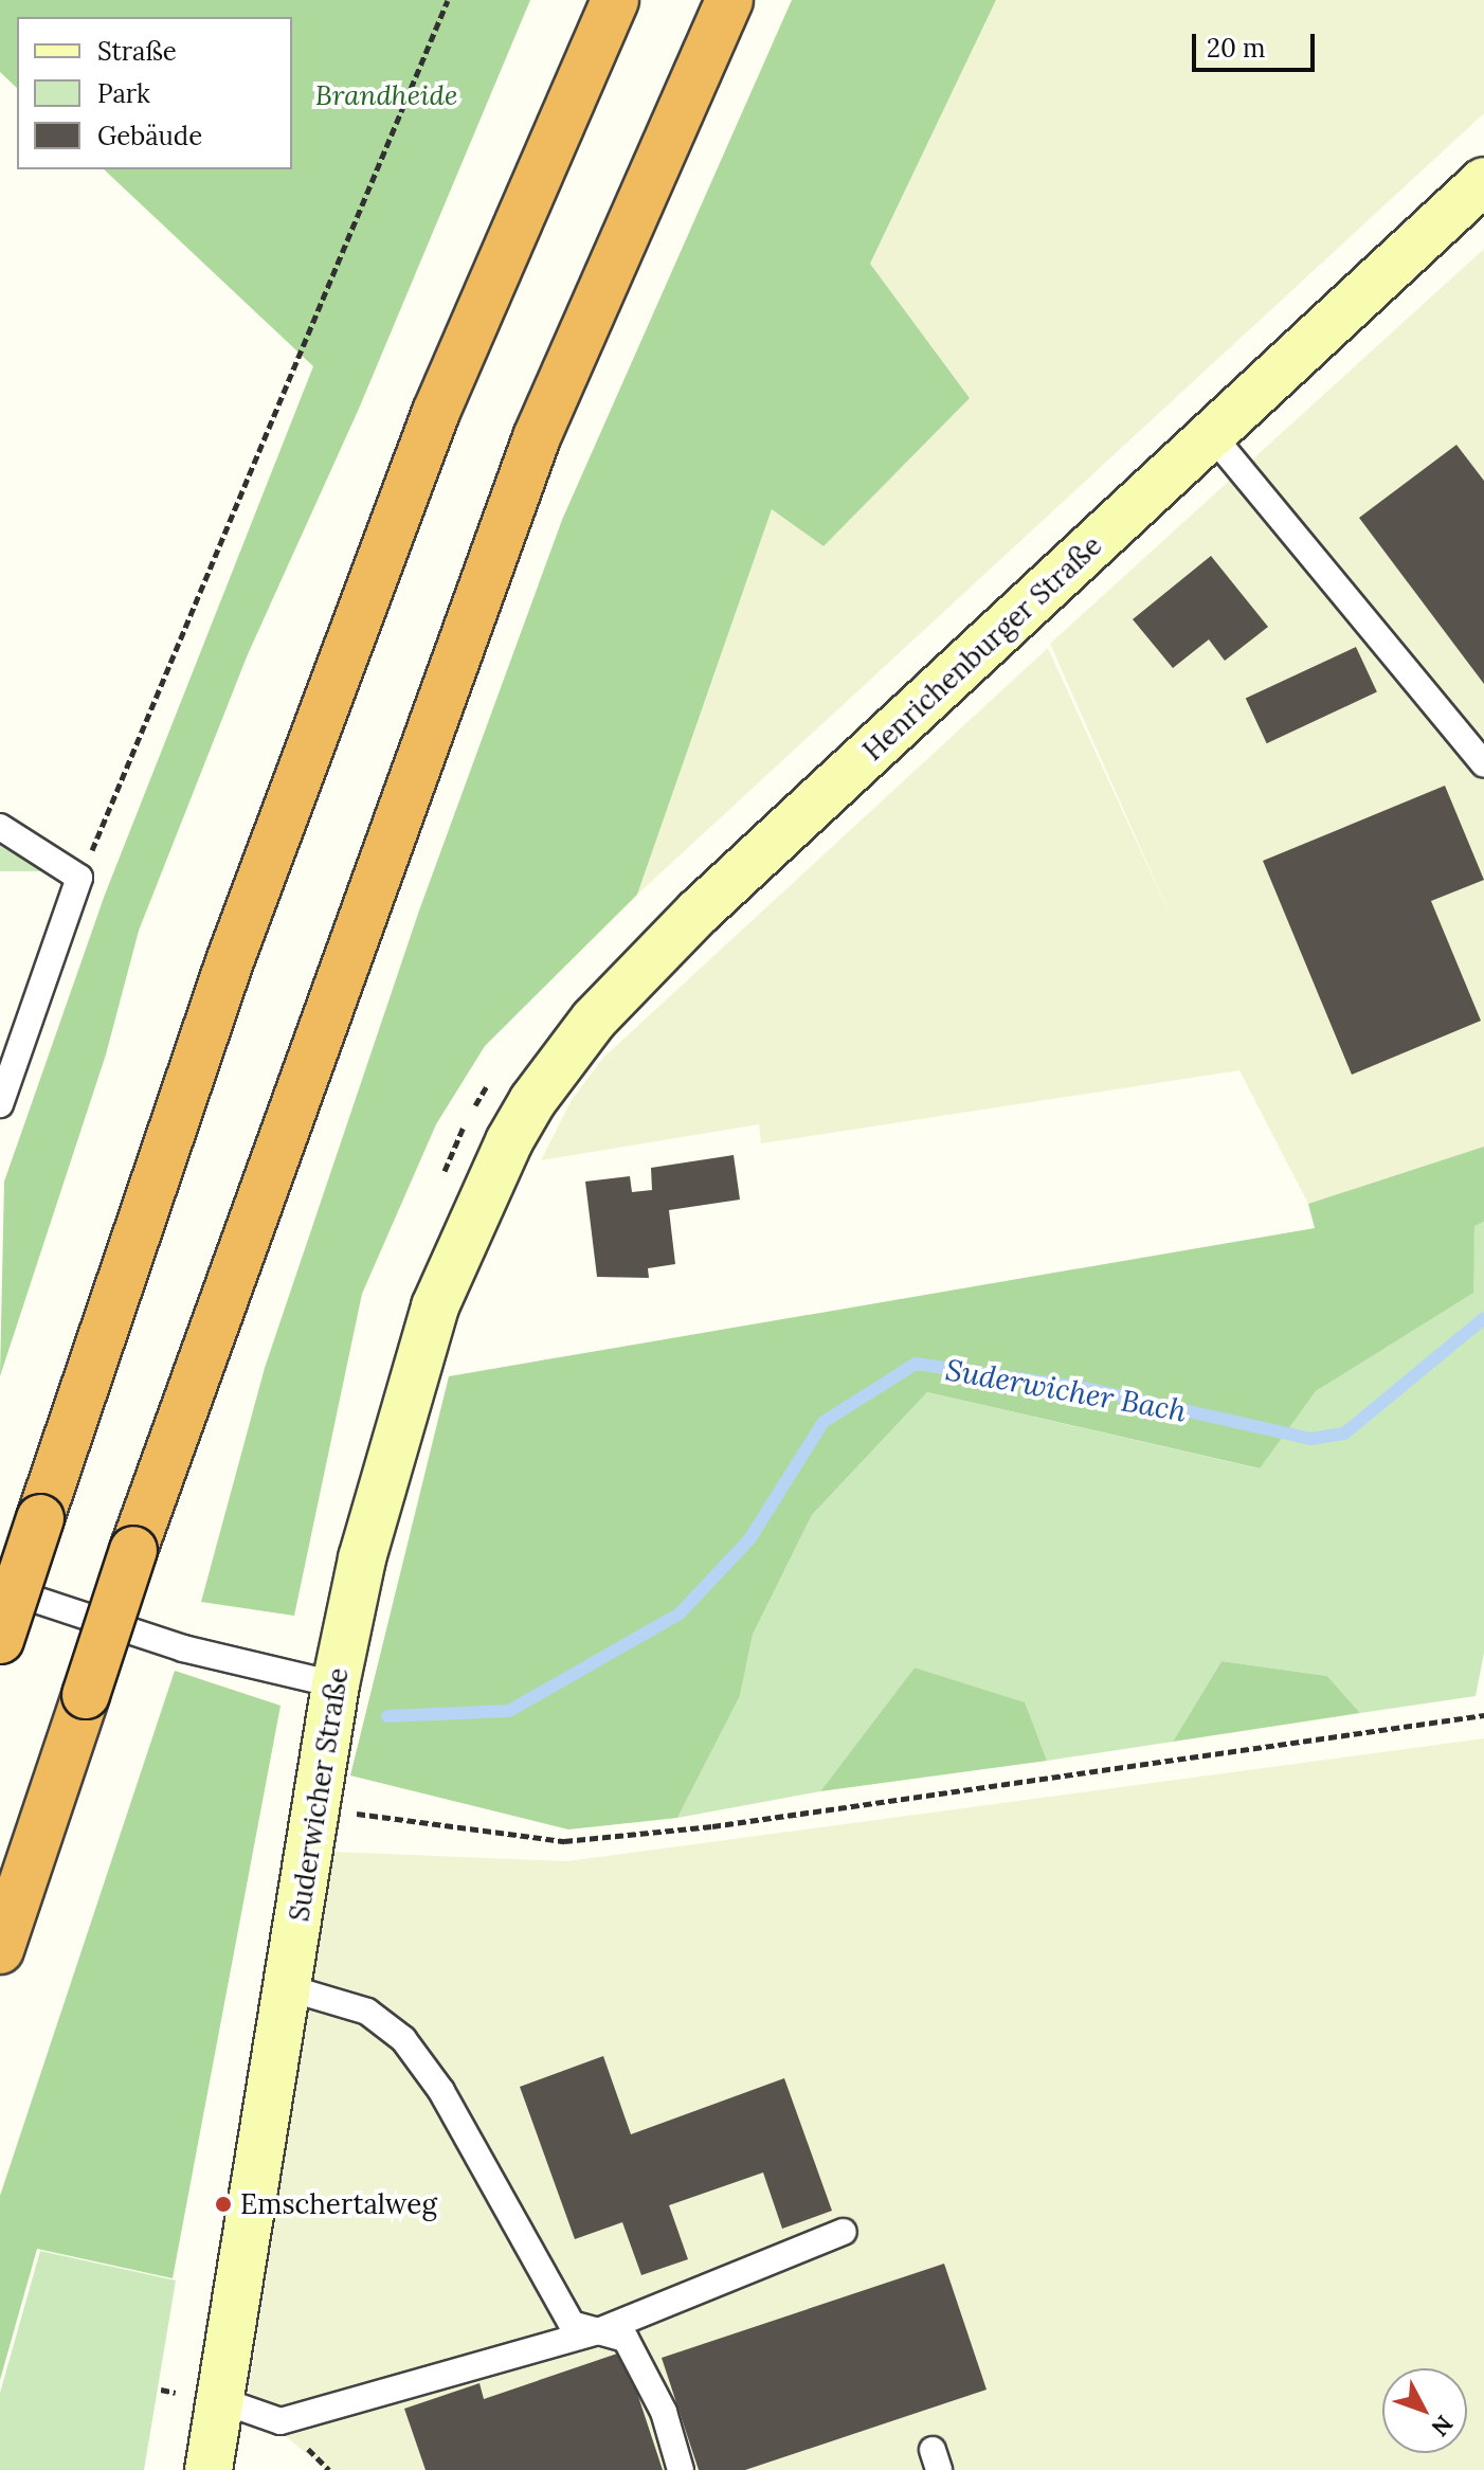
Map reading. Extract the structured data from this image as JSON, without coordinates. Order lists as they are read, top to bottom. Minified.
{"streets":{"main road":["Henrichenburger Straße","Suderwicher Straße"]},"crossings":[["Henrichenburger Straße","Suderwicher Straße"]],"water":["Suderwicher Bach"],"parks":["Brandheide"],"places":["Emschertalweg"],"legend":["Straße","Park","Gebäude"],"scale_bar":"20 m","north":"bottom right"}
